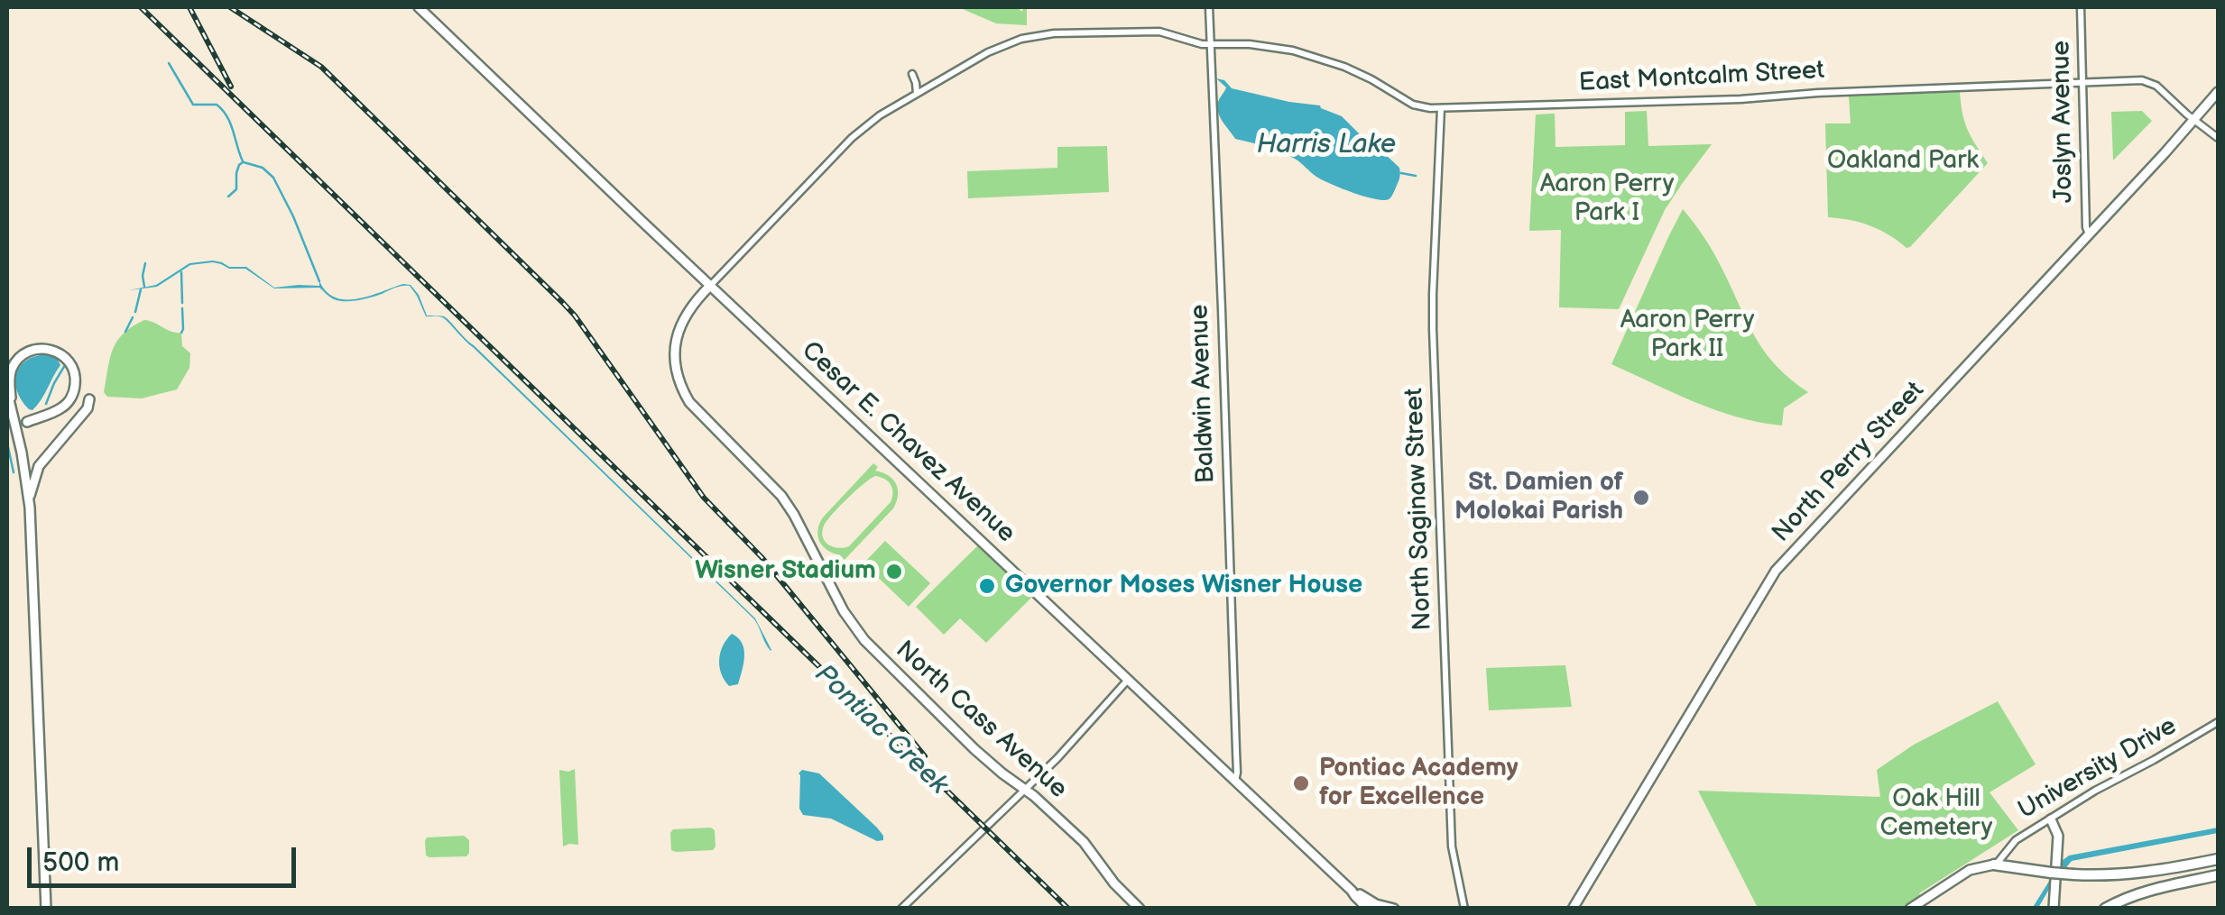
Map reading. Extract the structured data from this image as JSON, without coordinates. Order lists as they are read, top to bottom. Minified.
{"streets":{"main road":["East Montcalm Street","Joslyn Avenue","Baldwin Avenue","Cesar E. Chavez Avenue","North Perry Street","North Saginaw Street","North Cass Avenue","University Drive"]},"crossings":[["East Montcalm Street","Joslyn Avenue"],["East Montcalm Street","Baldwin Avenue"],["East Montcalm Street","Cesar E. Chavez Avenue"],["East Montcalm Street","North Perry Street"],["East Montcalm Street","North Saginaw Street"],["East Montcalm Street","North Cass Avenue"],["Joslyn Avenue","North Perry Street"],["Baldwin Avenue","Cesar E. Chavez Avenue"],["Cesar E. Chavez Avenue","North Cass Avenue"]],"water":["Harris Lake","Pontiac Creek"],"parks":["Oakland Park","Aaron Perry Park I","Aaron Perry Park II","Oak Hill Cemetery"],"places":["St. Damien of Molokai Parish","Wisner Stadium","Governor Moses Wisner House","Pontiac Academy for Excellence"],"scale_bar":"500 m"}
